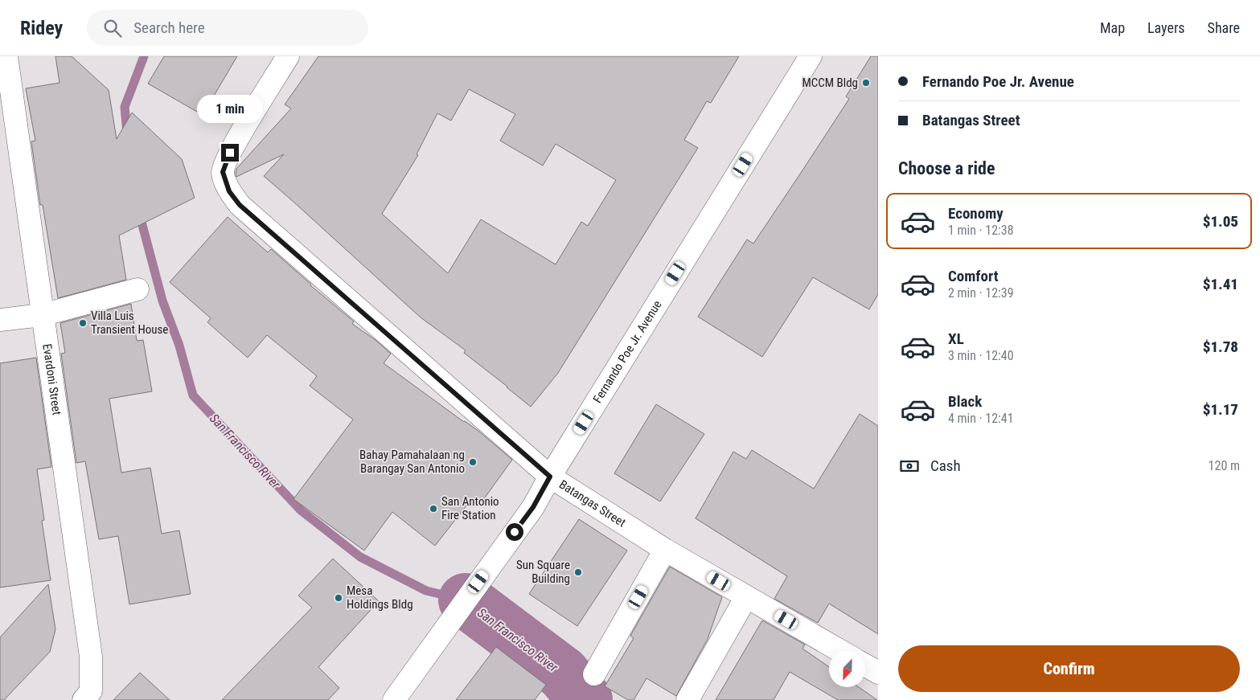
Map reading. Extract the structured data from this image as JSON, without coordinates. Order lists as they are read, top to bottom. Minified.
{"streets":{"street":["Fernando Poe Jr. Avenue","Evardoni Street","Batangas Street"]},"crossings":[["Fernando Poe Jr. Avenue","Batangas Street"]],"water":["San Francisco River"],"places":["MCCM Bldg","Villa Luis Transient House","Bahay Pamahalaan ng Barangay San Antonio","San Antonio Fire Station","Sun Square Building","Mesa Holdings Bldg"],"north":"bottom left","page":{"header":"Ridey","search":"Search here","nav":["Map","Layers","Share"],"banner":["Fernando Poe Jr. Avenue","Batangas Street"],"bubble":"1 min","heading":"Choose a ride","list":[{"name":"Economy","note":"1 min · 12:38","value":"$1.05"},{"name":"Comfort","note":"2 min · 12:39","value":"$1.41"},{"name":"XL","note":"3 min · 12:40","value":"$1.78"},{"name":"Black","note":"4 min · 12:41","value":"$1.17"}],"pay":["Cash","120 m"],"buttons":"Confirm"}}
